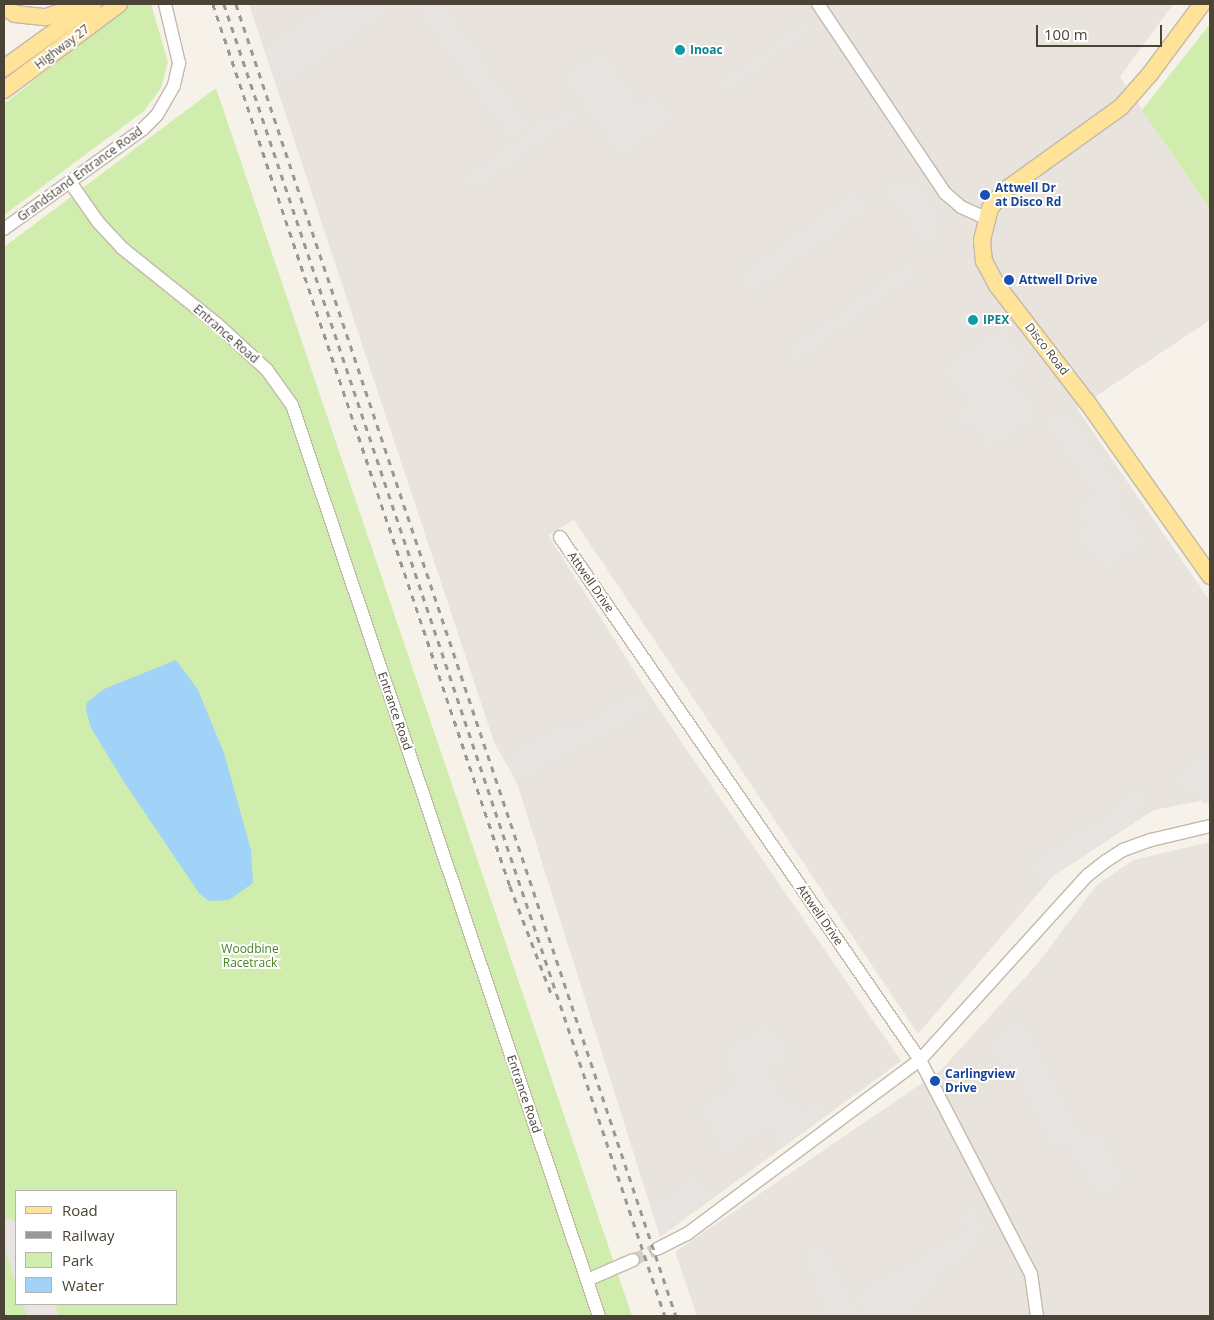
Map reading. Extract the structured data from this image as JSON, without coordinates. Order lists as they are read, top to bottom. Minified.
{"streets":{"main road":["Highway 27","Disco Road"],"street":["Grandstand Entrance Road","Entrance Road","Attwell Drive"]},"crossings":[["Grandstand Entrance Road","Entrance Road"]],"parks":["Woodbine Racetrack"],"places":["Inoac","Attwell Dr at Disco Rd","Attwell Drive","IPEX","Carlingview Drive"],"legend":["Road","Railway","Park","Water"],"scale_bar":"100 m"}
